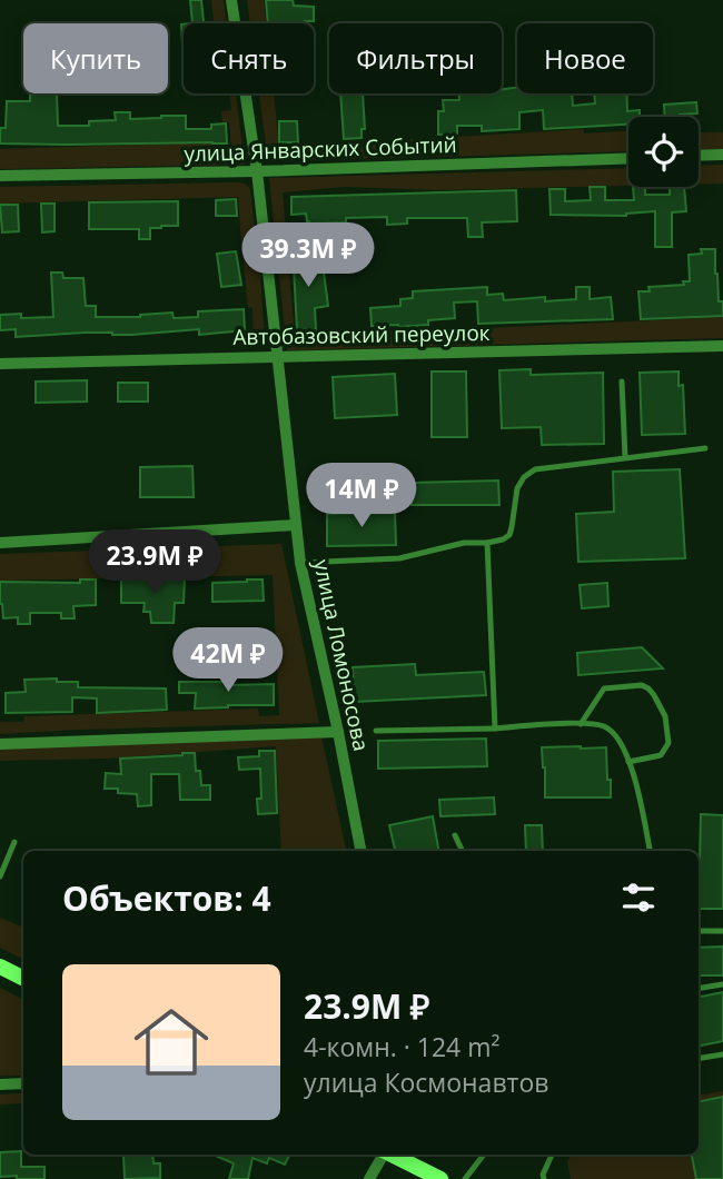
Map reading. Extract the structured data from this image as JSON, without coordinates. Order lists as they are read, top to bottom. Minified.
{"streets":{"street":["улица Январских Событий","Автобазовский переулок","улица Ломоносова"]},"crossings":[["улица Январских Событий","улица Ломоносова"],["Автобазовский переулок","улица Ломоносова"]],"page":{"chip":["Купить","Снять","Фильтры","Новое"],"price":["39.3M ₽","14M ₽","23.9M ₽","42M ₽"],"heading":"Объектов: 4","list":[{"name":"23.9M ₽","note":"4-комн. · 124 m² · улица Космонавтов"}]}}
